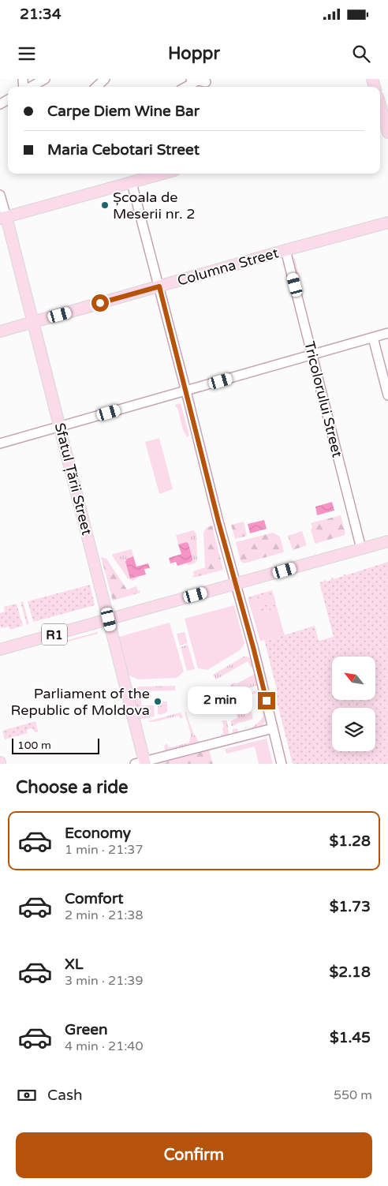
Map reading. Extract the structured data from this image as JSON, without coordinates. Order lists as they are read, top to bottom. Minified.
{"streets":{"main road":["Columna Street","Sfatul Țării Street","R1"],"street":["Tricolorului Street"]},"crossings":[["Columna Street","Tricolorului Street"],["Columna Street","Sfatul Țării Street"],["Tricolorului Street","R1"],["Sfatul Țării Street","R1"]],"places":["Școala de Meserii nr. 2","Parliament of the Republic of Moldova"],"scale_bar":"100 m","north":"top left","page":{"status":"21:34","header":"Hoppr","banner":["Carpe Diem Wine Bar","Maria Cebotari Street"],"bubble":"2 min","scale":"100 m","heading":"Choose a ride","list":[{"name":"Economy","note":"1 min · 21:37","value":"$1.28"},{"name":"Comfort","note":"2 min · 21:38","value":"$1.73"},{"name":"XL","note":"3 min · 21:39","value":"$2.18"},{"name":"Green","note":"4 min · 21:40","value":"$1.45"}],"pay":["Cash","550 m"],"buttons":"Confirm"}}
